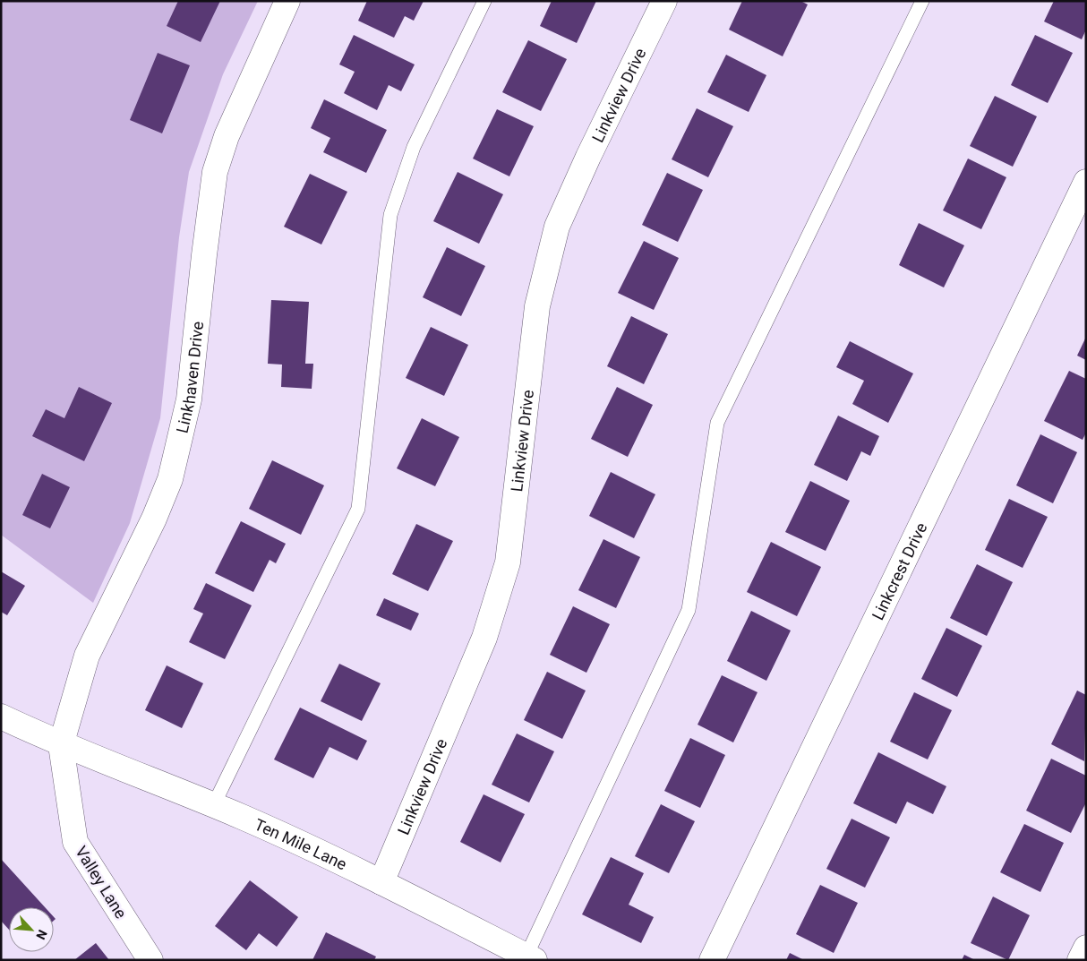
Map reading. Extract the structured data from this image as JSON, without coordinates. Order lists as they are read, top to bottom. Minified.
{"streets":{"street":["Linkview Drive","Linkhaven Drive","Linkcrest Drive","Ten Mile Lane","Valley Lane"]},"crossings":[["Linkview Drive","Ten Mile Lane"],["Linkhaven Drive","Ten Mile Lane"],["Linkhaven Drive","Valley Lane"],["Ten Mile Lane","Valley Lane"]],"north":"bottom right"}
